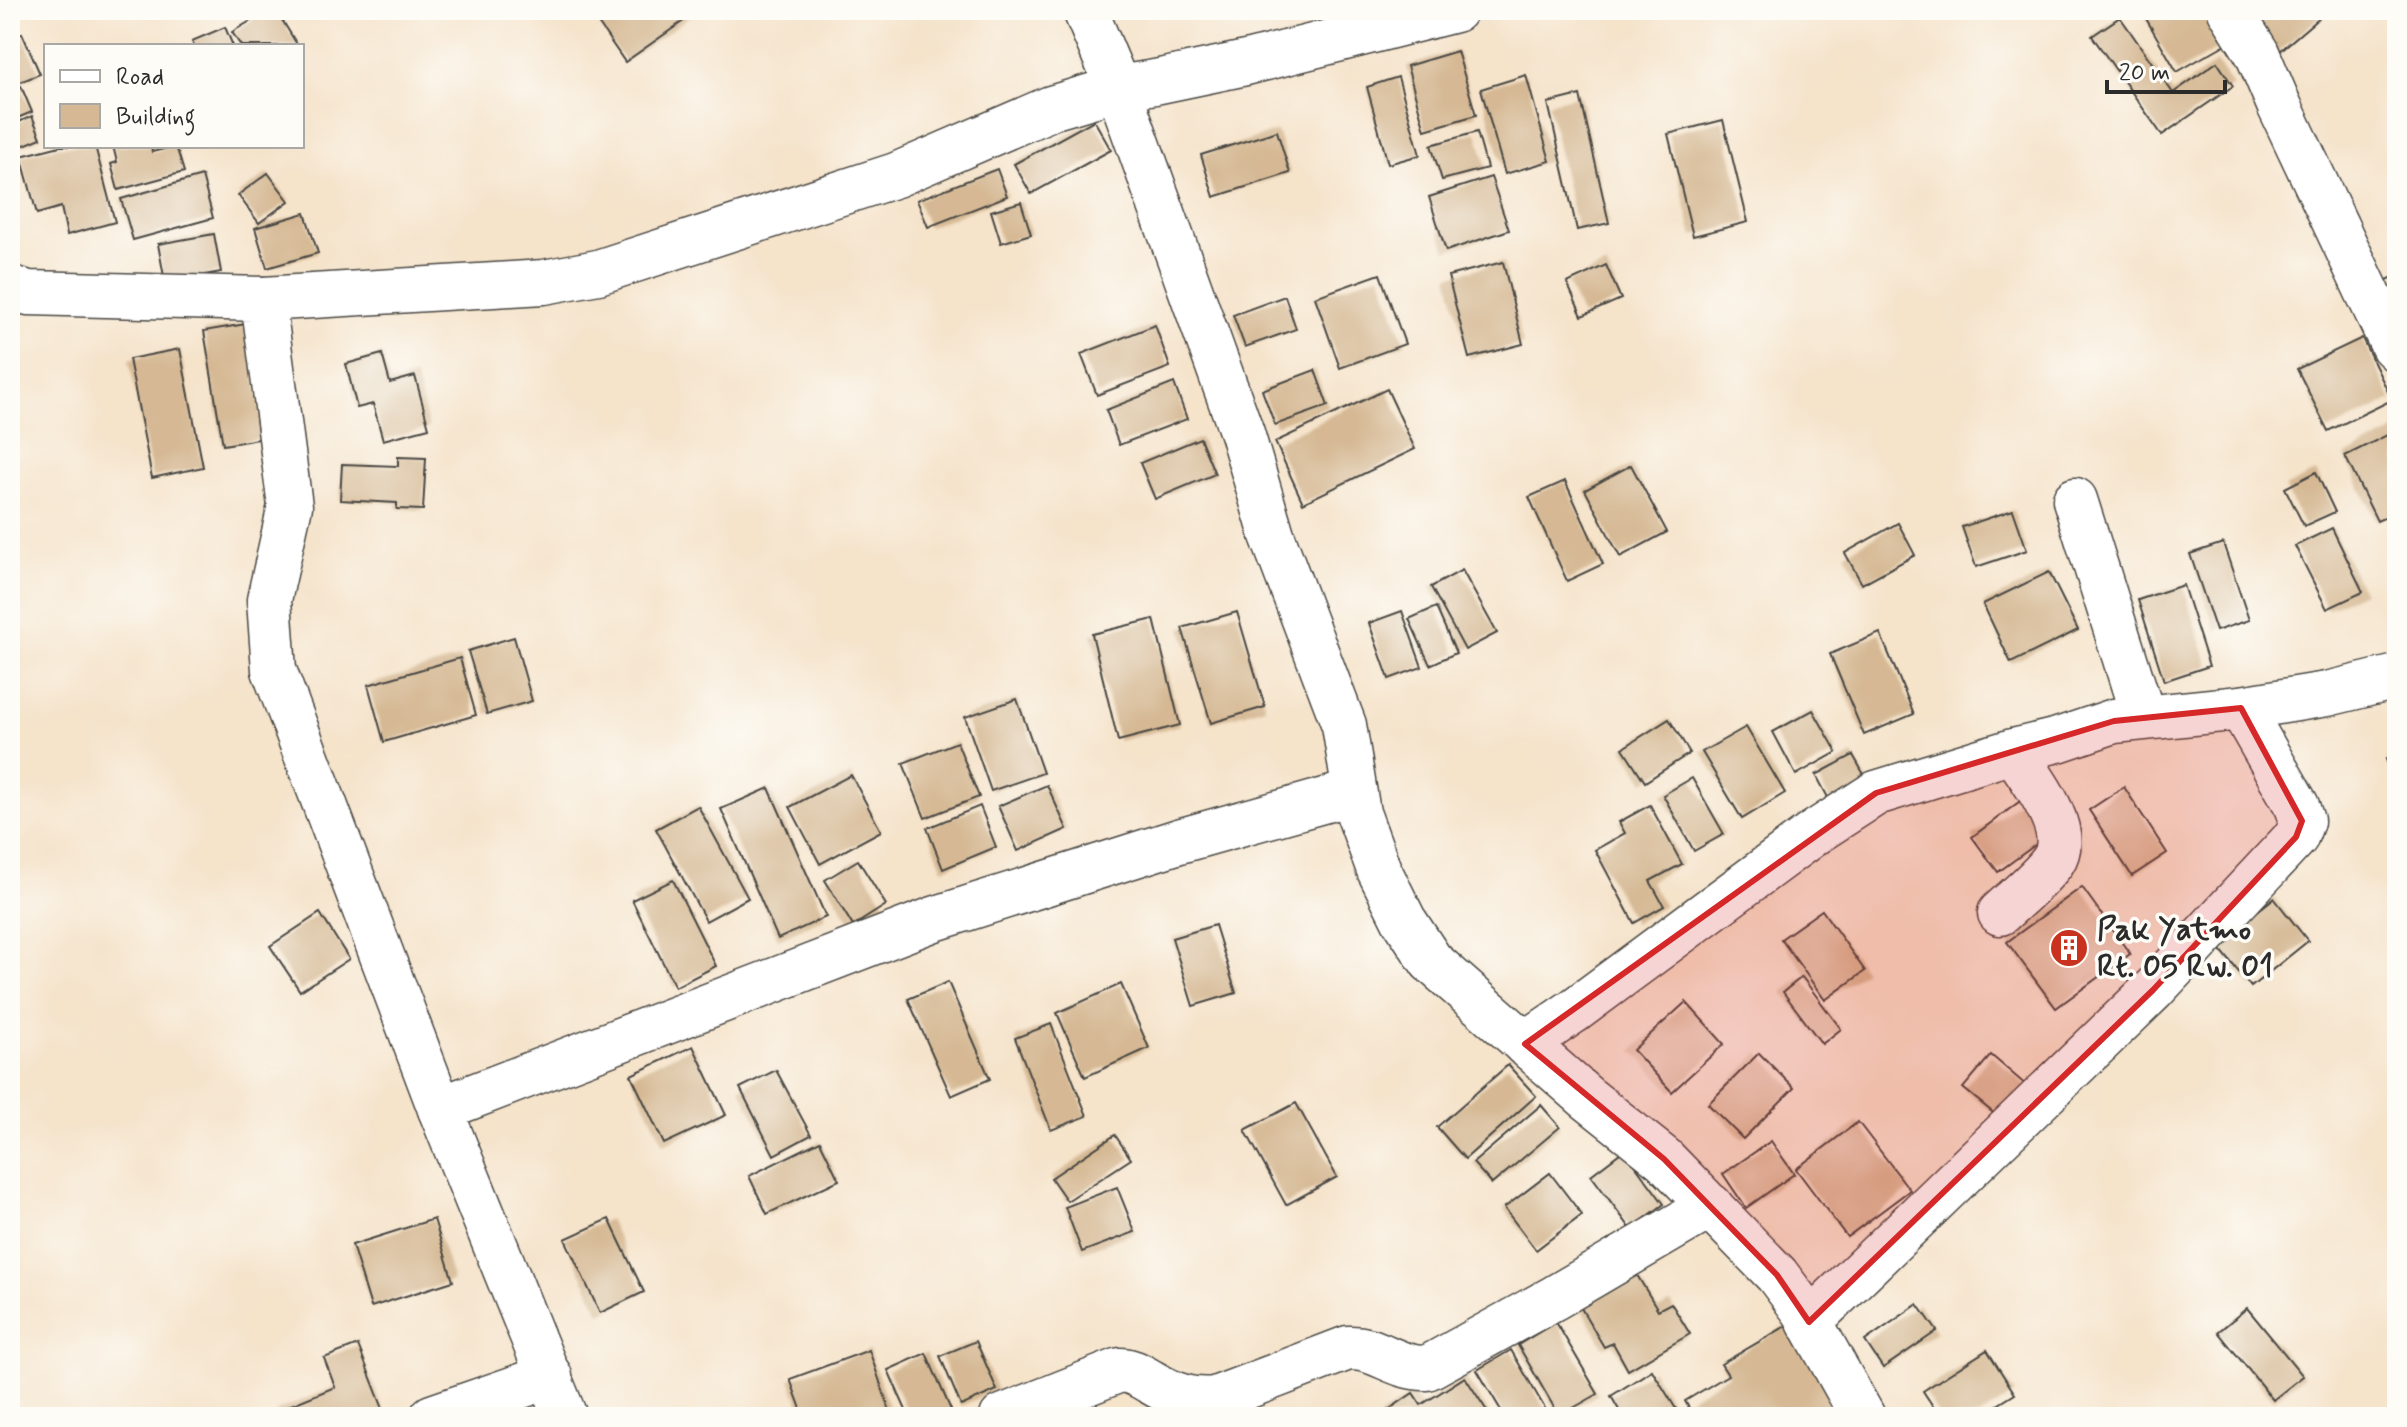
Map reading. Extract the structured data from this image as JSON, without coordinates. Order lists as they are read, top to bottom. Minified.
{"places":{"building":["Pak Yatmo Rt. 05 Rw. 01"]},"legend":["Road","Building"],"scale_bar":"20 m"}
